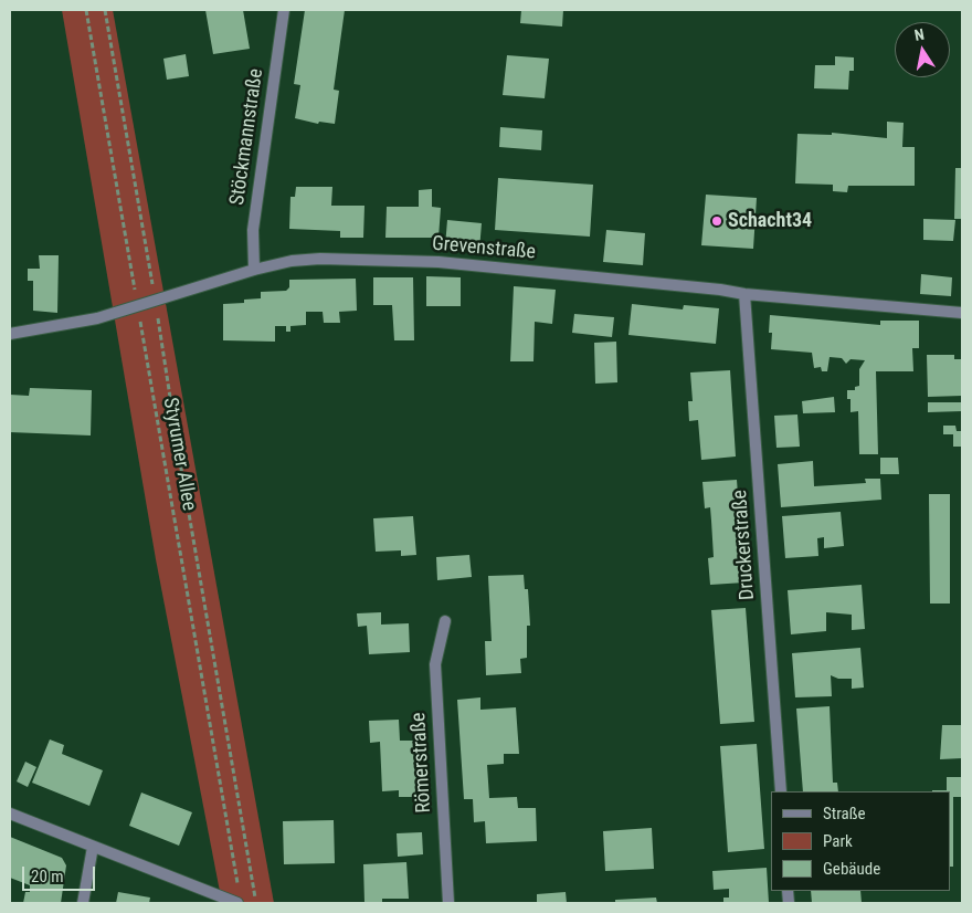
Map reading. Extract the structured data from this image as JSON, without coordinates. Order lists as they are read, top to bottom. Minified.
{"streets":{"street":["Stöckmannstraße","Grevenstraße","Druckerstraße","Römerstraße"],"path":["Styrumer Allee"]},"crossings":[["Stöckmannstraße","Grevenstraße"],["Grevenstraße","Styrumer Allee"],["Grevenstraße","Druckerstraße"]],"places":["Schacht34"],"legend":["Straße","Park","Gebäude"],"scale_bar":"20 m","north":"top"}
